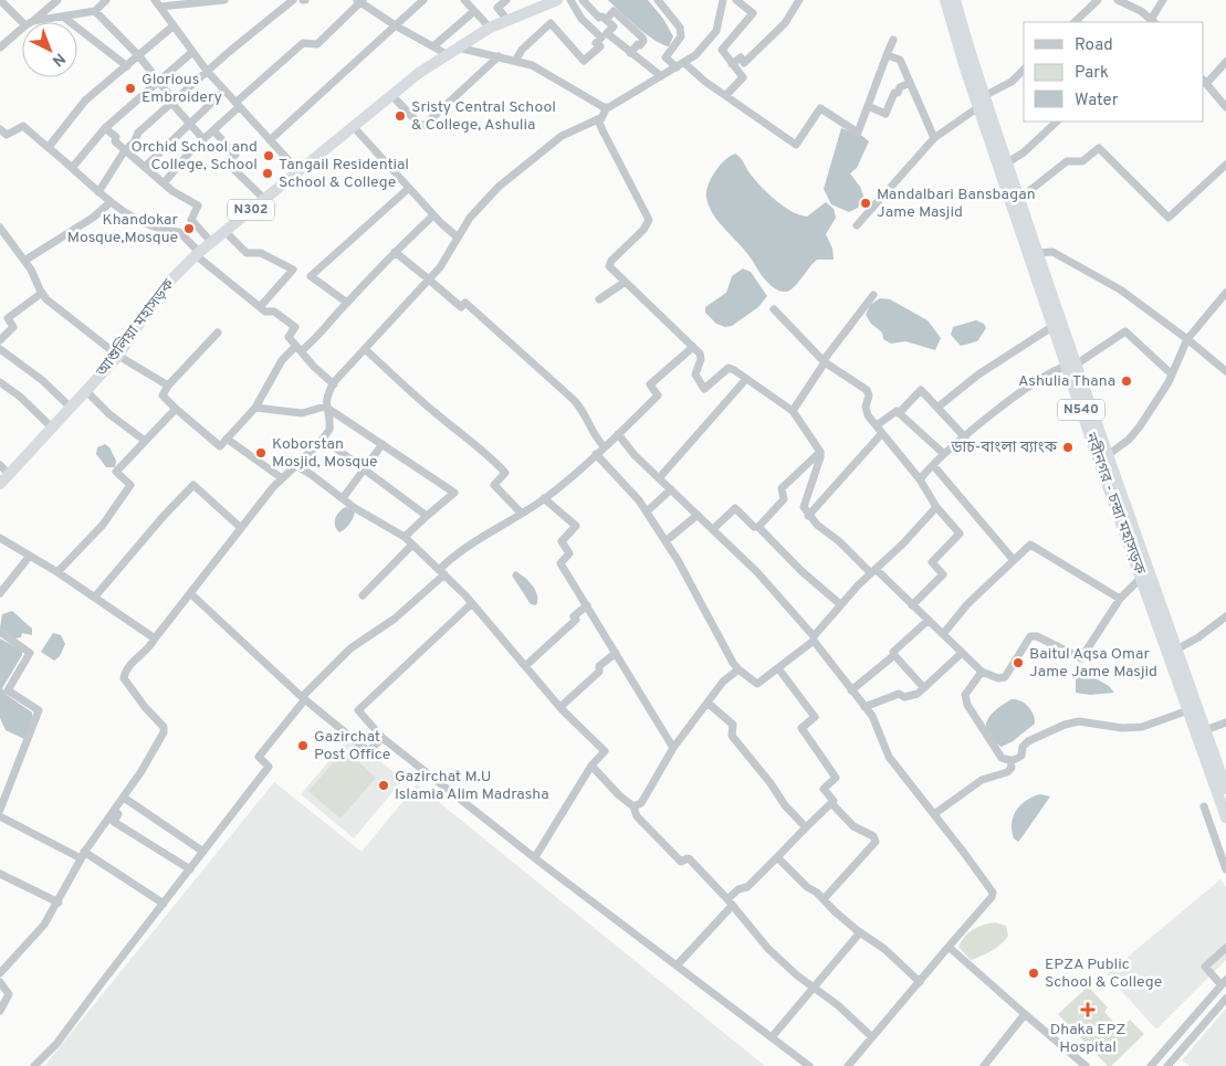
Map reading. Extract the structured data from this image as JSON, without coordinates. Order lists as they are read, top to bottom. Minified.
{"streets":{"highway":["N302","আশুলিয়া মহাসড়ক","N540","নবীনগর - চন্দ্রা মহাসড়ক"]},"places":{"other":["Glorious Embroidery","Sristy Central School & College, Ashulia","Orchid School and College, School","Tangail Residential School & College","Mandalbari Bansbagan Jame Masjid","Khandokar Mosque,Mosque","Ashulia Thana","ডাচ-বাংলা ব্যাংক","Koborstan Mosjid, Mosque","Baitul Aqsa Omar Jame Jame Masjid","Gazirchat Post Office","Gazirchat M.U Islamia Alim Madrasha","EPZA Public School & College"],"health":["Dhaka EPZ Hospital"]},"legend":["Road","Park","Water"],"north":"bottom right"}
